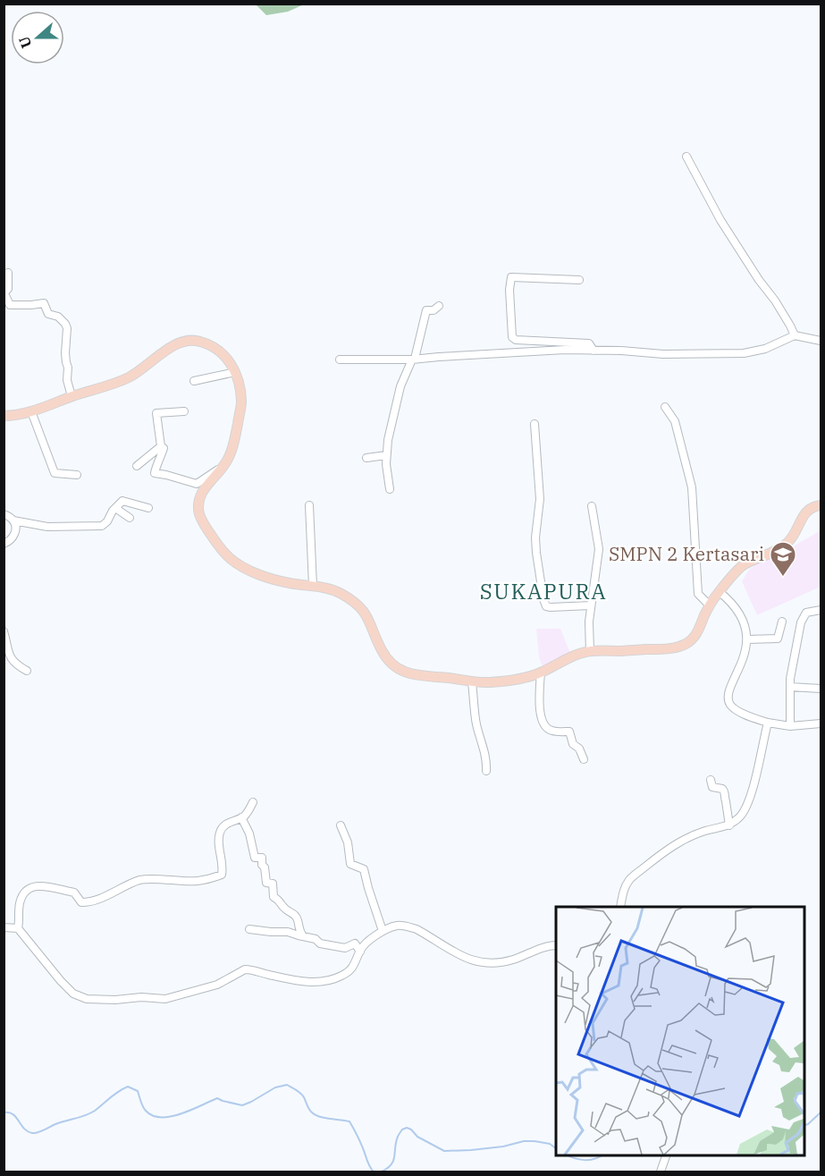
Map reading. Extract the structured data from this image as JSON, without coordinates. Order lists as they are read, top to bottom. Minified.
{"districts":["SUKAPURA"],"places":{"school or university":["SMPN 2 Kertasari"]},"north":"left"}
